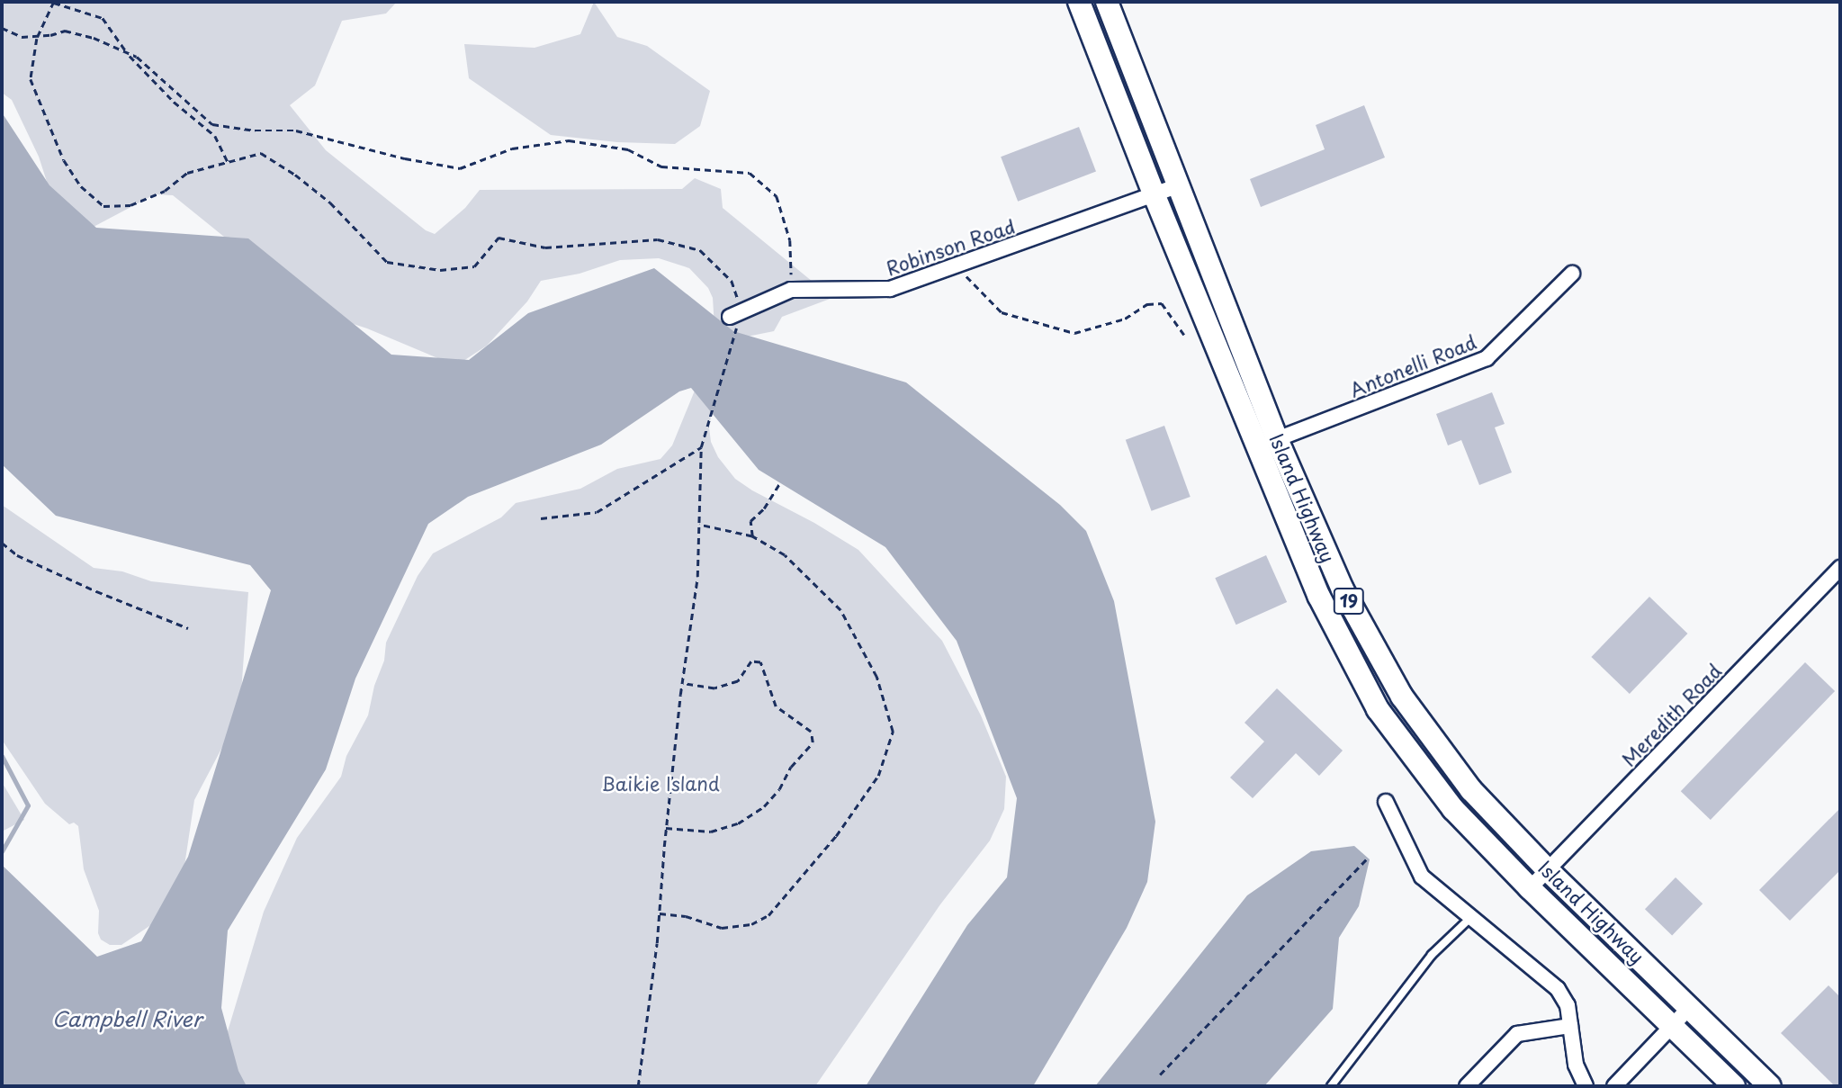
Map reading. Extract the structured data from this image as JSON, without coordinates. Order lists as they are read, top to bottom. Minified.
{"streets":{"main road":["Island Highway","19"],"street":["Robinson Road","Antonelli Road","Meredith Road"]},"crossings":[["Robinson Road","Island Highway"],["Antonelli Road","Island Highway"],["Island Highway","Meredith Road"]],"water":["Campbell River"],"parks":["Baikie Island"]}
